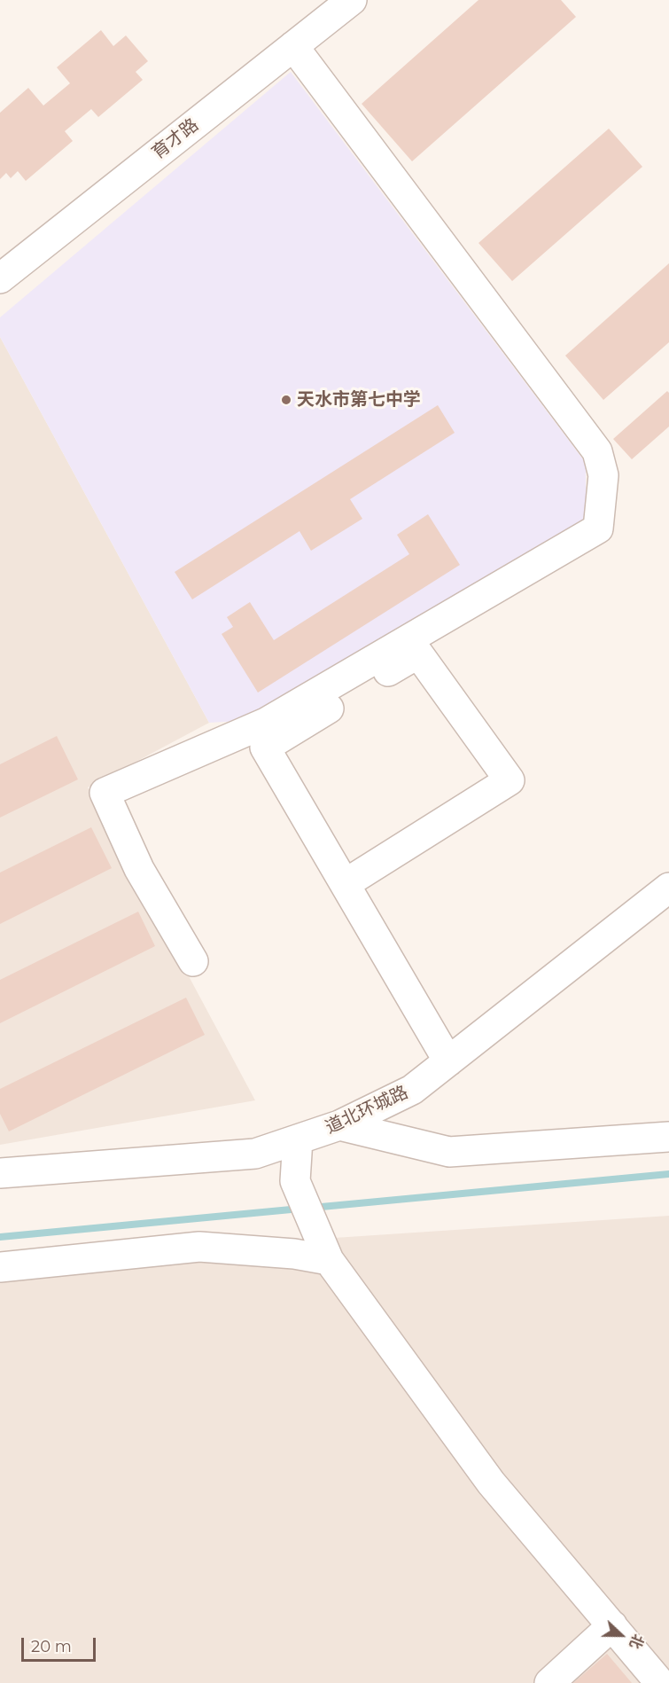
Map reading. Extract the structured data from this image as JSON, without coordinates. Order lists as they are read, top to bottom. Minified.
{"streets":{"street":["育才路","道北环城路"]},"places":["天水市第七中学"],"scale_bar":"20 m","north":"right"}
